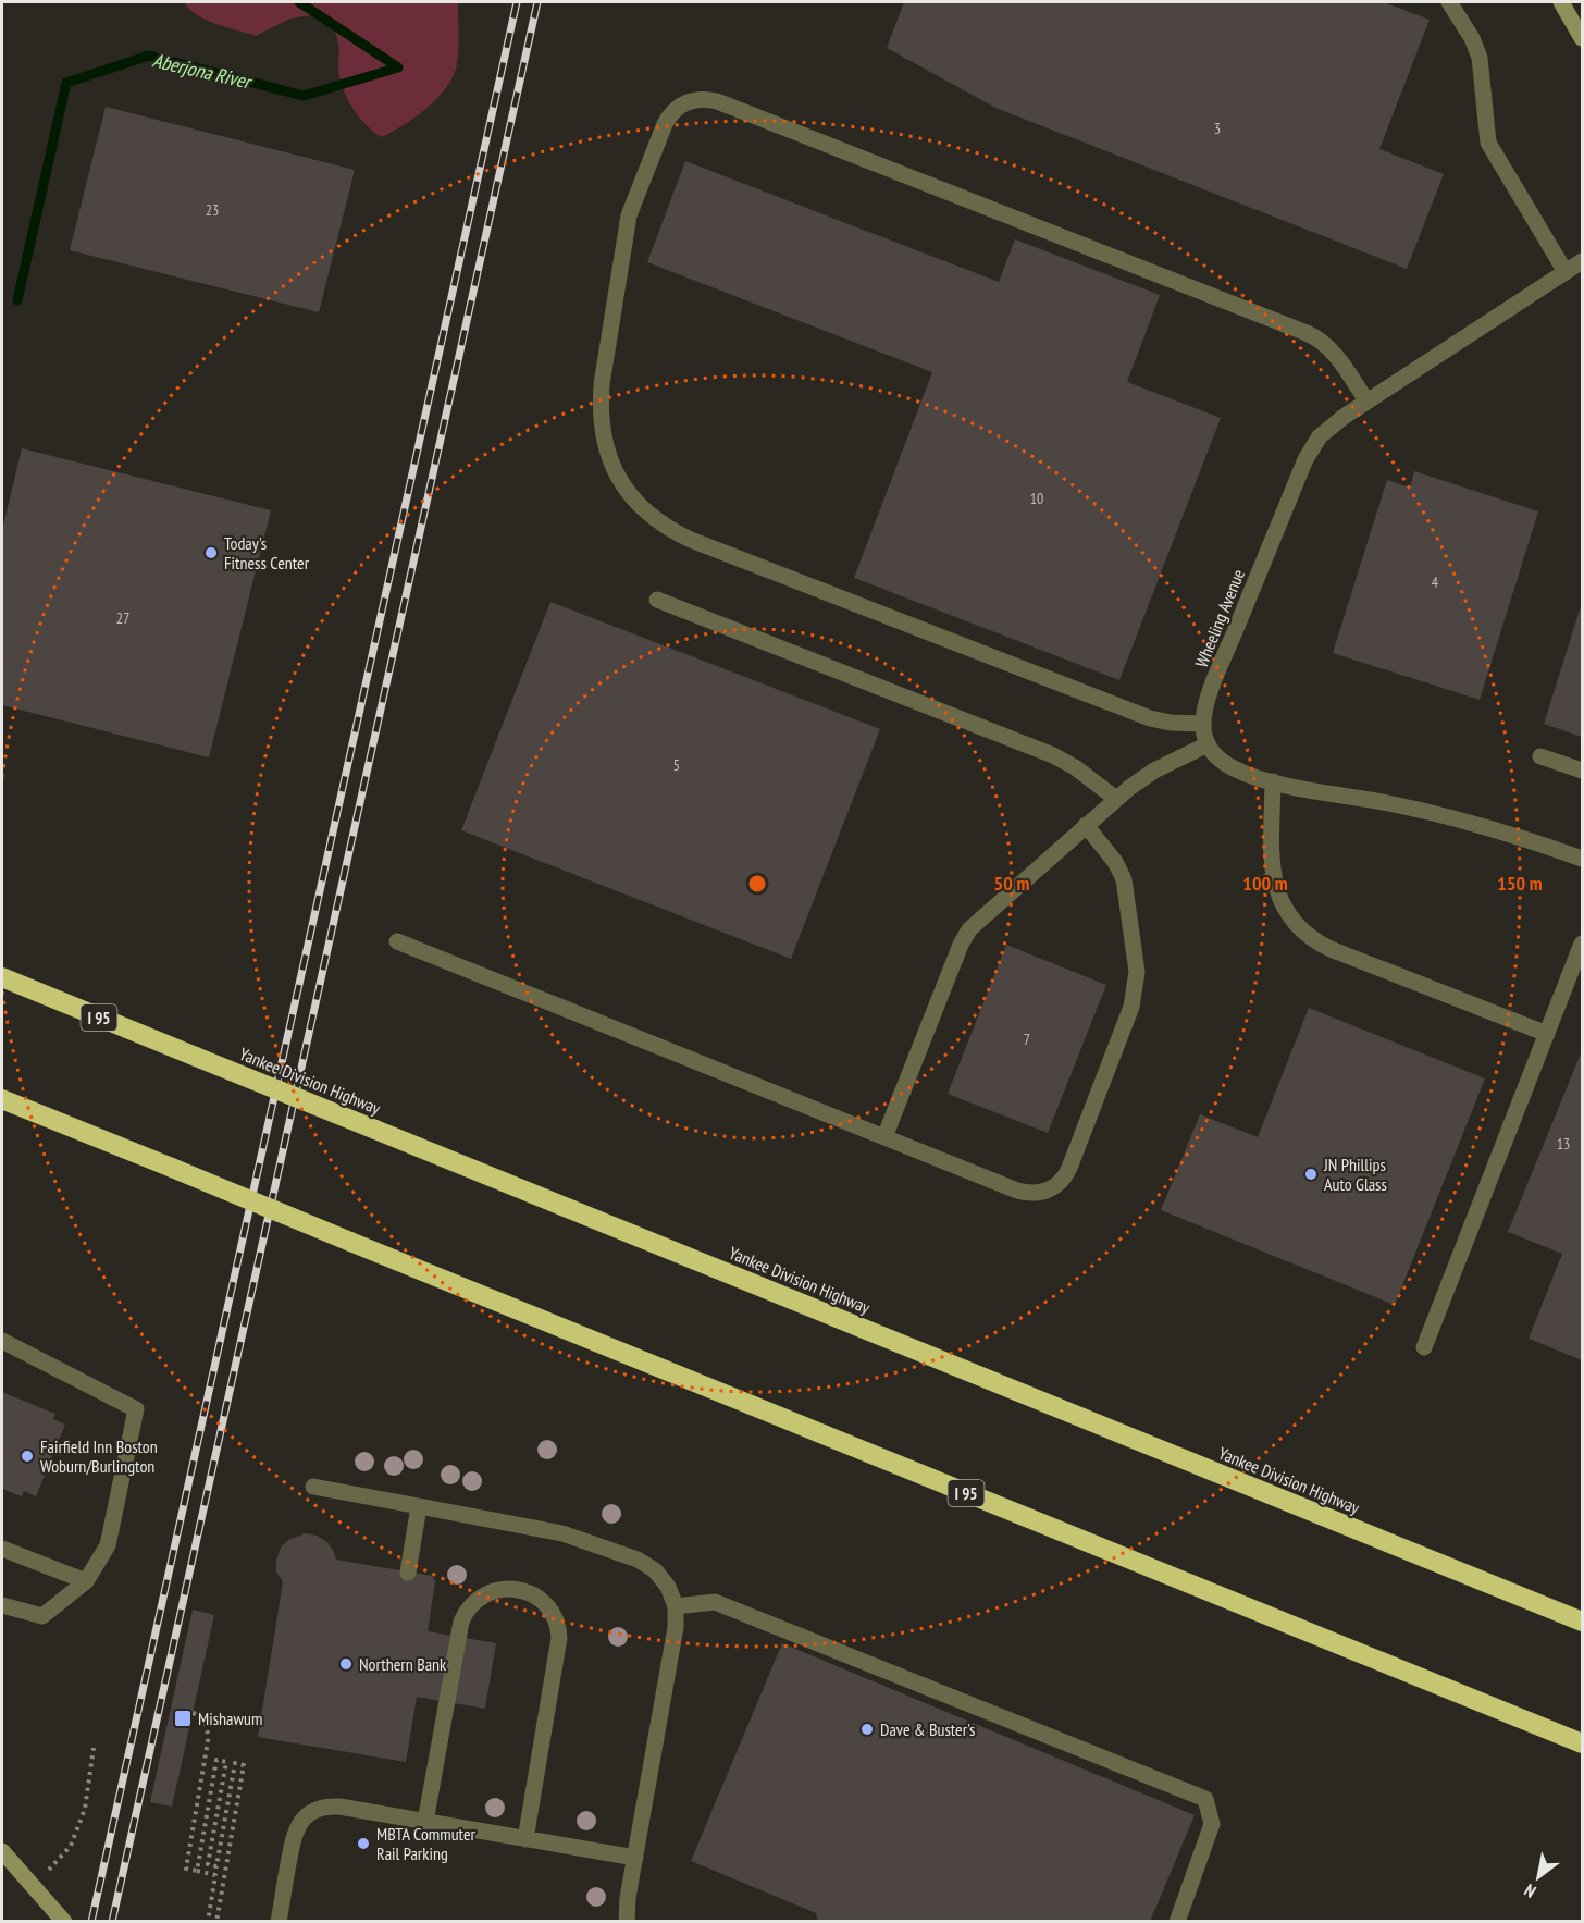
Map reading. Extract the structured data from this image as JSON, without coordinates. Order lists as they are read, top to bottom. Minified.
{"streets":{"highway":["I 95","Yankee Division Highway"],"street":["Wheeling Avenue"]},"water":["Aberjona River"],"places":{"other":["Today's Fitness Center","JN Phillips Auto Glass","Fairfield Inn Boston Woburn/Burlington","Northern Bank","Dave & Buster's","MBTA Commuter Rail Parking"],"transit":["Mishawum"]},"house_numbers":["3","23","10","4","27","5","7","13"],"north":"bottom left","rings":["50 m","100 m","150 m"]}
